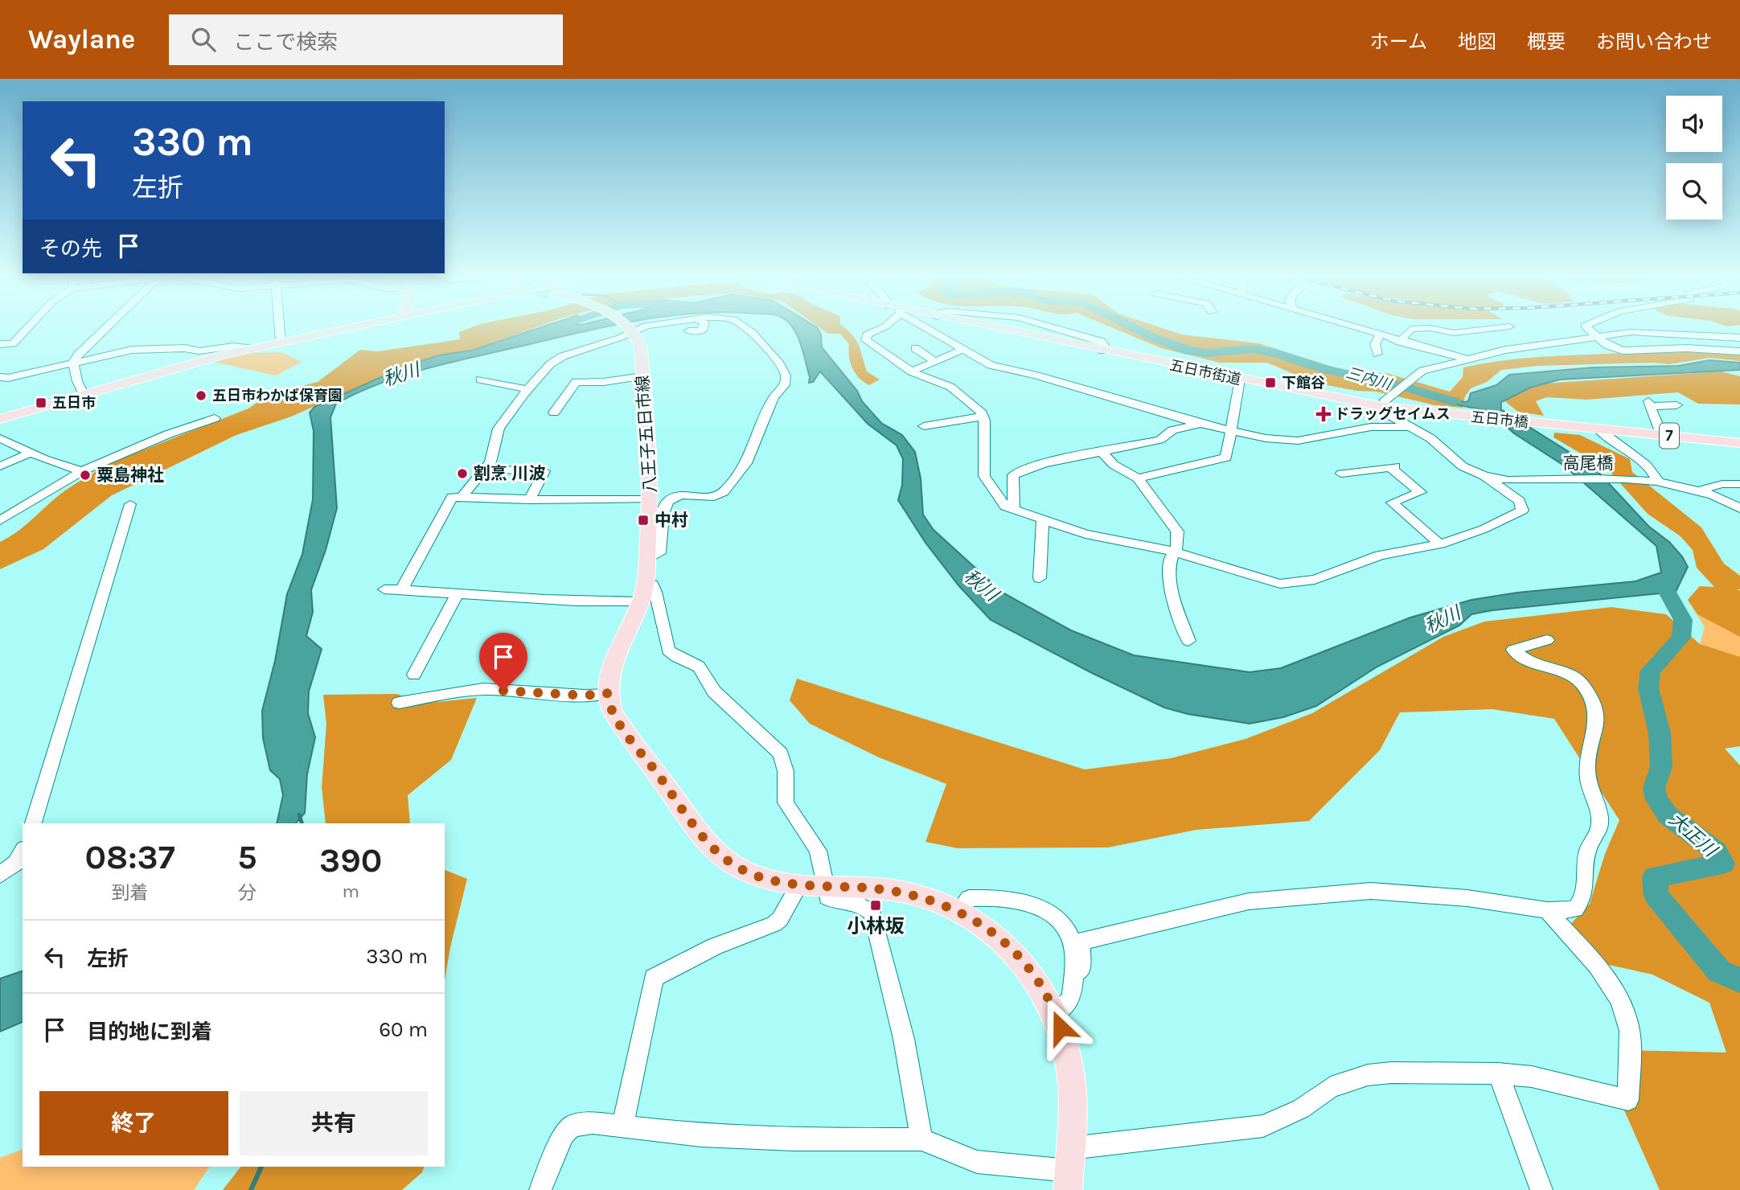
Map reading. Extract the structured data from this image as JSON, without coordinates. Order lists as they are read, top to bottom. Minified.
{"streets":{"main road":["五日市街道","五日市橋","八王子五日市線","7"],"street":["高尾橋"]},"crossings":[["五日市街道","五日市橋"],["五日市橋","7"]],"water":["秋川","三内川","大正川"],"places":{"transit":["下館谷","五日市","中村","小林坂"],"other":["五日市わかば保育園","割烹 川波","粟島神社"],"health":["ドラッグセイムス"]},"page":{"header":"Waylane","search":"ここで検索","nav":["ホーム","地図","概要","お問い合わせ"],"turn":["330 m","左折"],"then":"その先","eta":["08:37","到着","5","分","390","m"],"list":[{"name":"左折","value":"330 m"},{"name":"目的地に到着","value":"60 m"}],"buttons":["終了","共有"]}}
